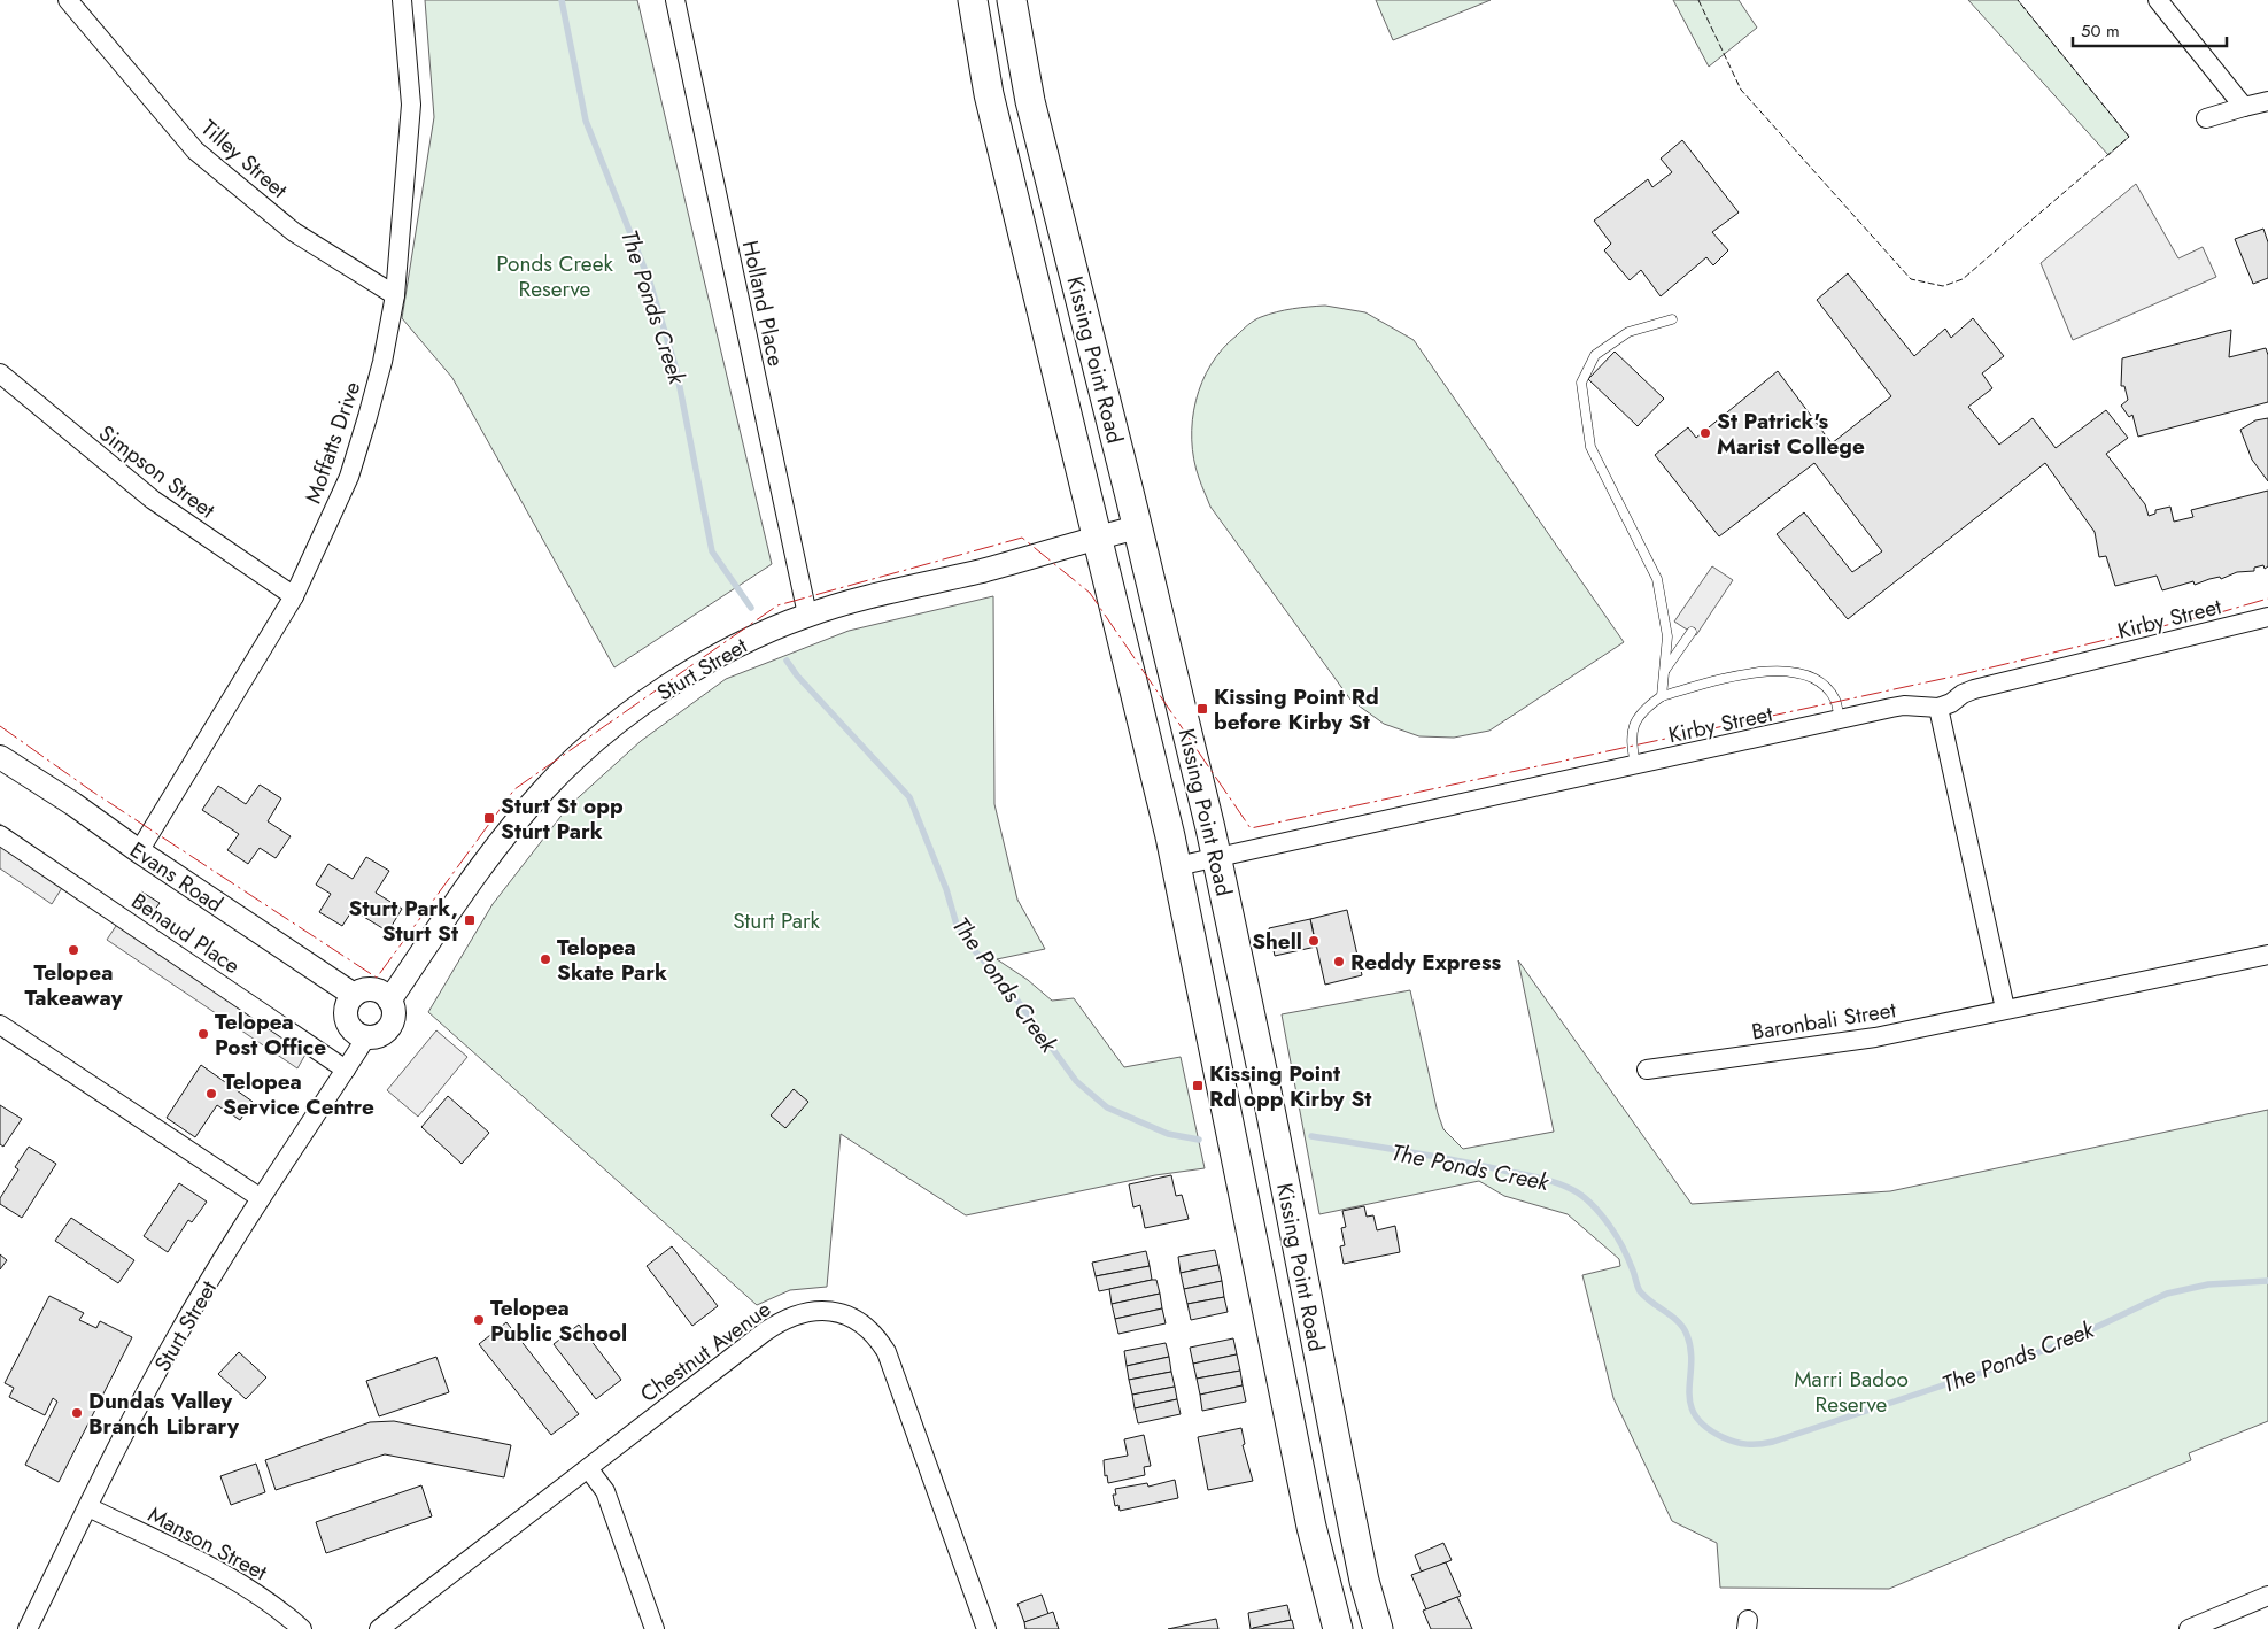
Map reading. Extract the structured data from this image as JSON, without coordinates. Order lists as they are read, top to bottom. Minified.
{"streets":{"main road":["Kissing Point Road"],"street":["Tilley Street","Holland Place","Moffatts Drive","Simpson Street","Kirby Street","Sturt Street","Evans Road","Benaud Place","Baronbali Street","Chestnut Avenue","Manson Street"]},"crossings":[["Tilley Street","Moffatts Drive"],["Holland Place","Sturt Street"],["Kissing Point Road","Kirby Street"],["Kissing Point Road","Sturt Street"],["Moffatts Drive","Simpson Street"],["Moffatts Drive","Evans Road"],["Sturt Street","Evans Road"],["Sturt Street","Benaud Place"],["Sturt Street","Manson Street"]],"water":["The Ponds Creek"],"parks":["Ponds Creek Reserve","Sturt Park","Marri Badoo Reserve"],"places":{"other":["St Patrick's Marist College","Shell","Telopea Takeaway","Telopea Skate Park","Reddy Express","Telopea Post Office","Telopea Service Centre","Telopea Public School","Dundas Valley Branch Library"],"transit":["Kissing Point Rd before Kirby St","Sturt St opp Sturt Park","Sturt Park, Sturt St","Kissing Point Rd opp Kirby St"]},"scale_bar":"50 m"}
